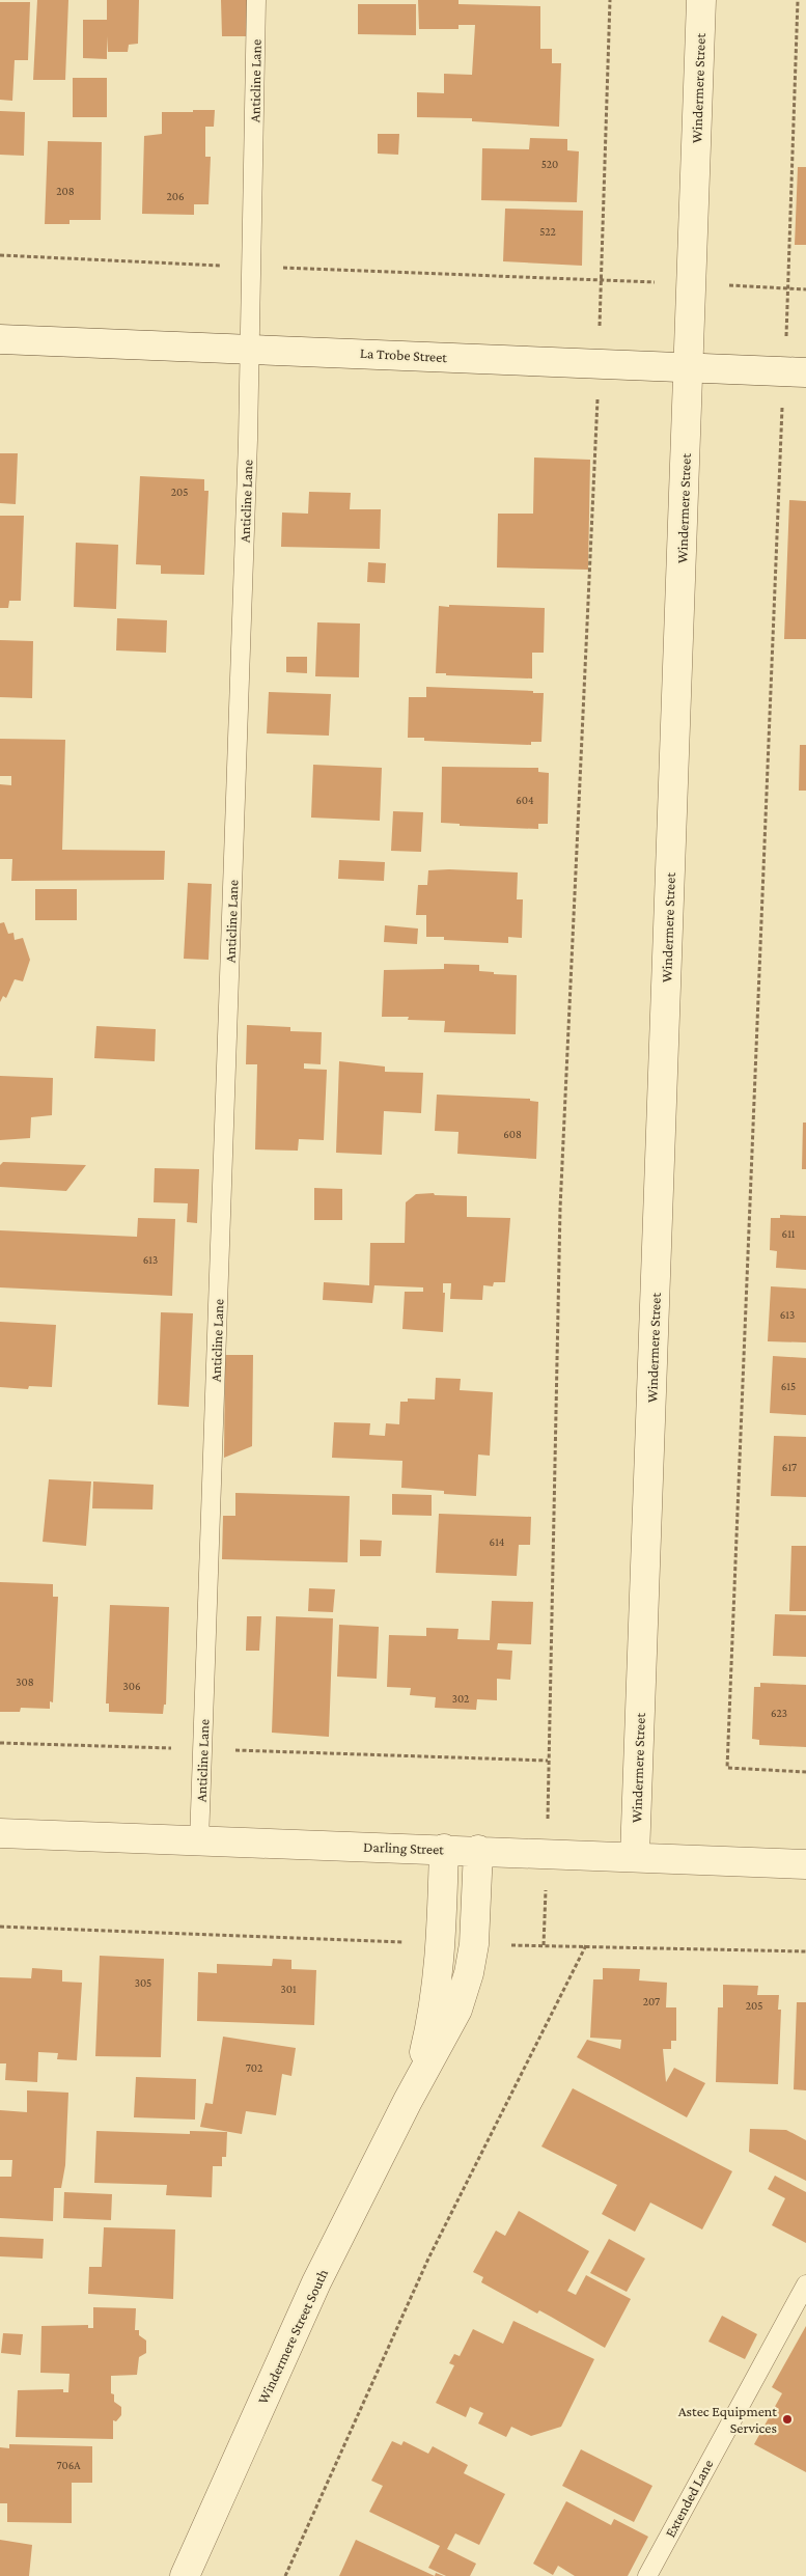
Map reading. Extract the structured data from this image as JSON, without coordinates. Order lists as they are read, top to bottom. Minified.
{"streets":{"street":["Windermere Street","La Trobe Street","Darling Street","Windermere Street South"],"lane":["Anticline Lane","Extended Lane"]},"crossings":[["Anticline Lane","La Trobe Street"],["Anticline Lane","Darling Street"],["Windermere Street","La Trobe Street"],["Windermere Street","Darling Street"],["Darling Street","Windermere Street South"]],"places":["Astec Equipment Services"],"house_numbers":["520","208","206","522","205","604","608","611","613","613","615","617","614","308","306","302","623","305","301","207","205","702","706A"]}
